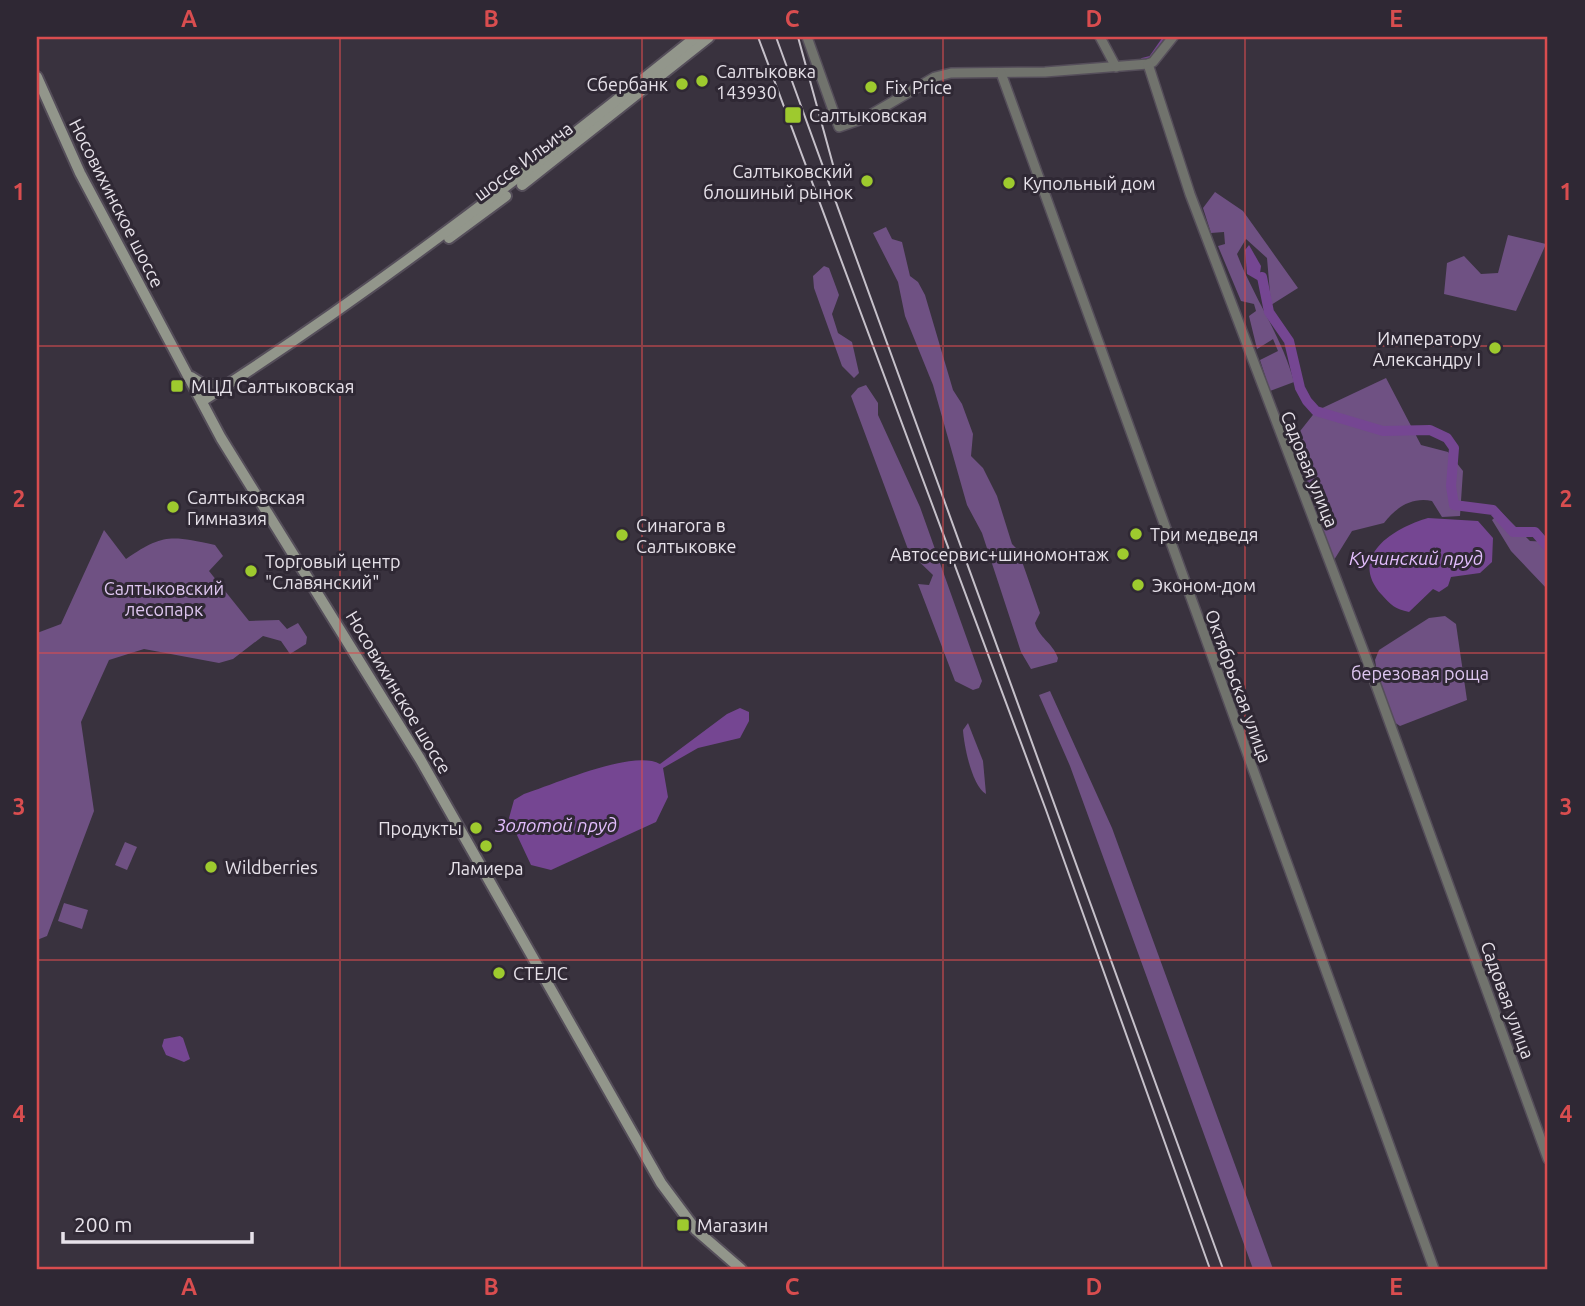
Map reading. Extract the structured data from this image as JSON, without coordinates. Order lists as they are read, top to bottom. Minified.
{"streets":{"main road":["шоссе Ильича","Носовихинское шоссе"],"street":["Садовая улица","Октябрьская улица"]},"crossings":[["шоссе Ильича","Носовихинское шоссе"]],"water":["Кучинский пруд","Золотой пруд"],"parks":["Салтыковский лесопарк","березовая роща"],"places":{"other":["Салтыковка 143930","Сбербанк","Fix Price","Салтыковский блошиный рынок","Купольный дом","Императору Александру I","Салтыковская Гимназия","Три медведя","Синагога в Салтыковке","Автосервис+шиномонтаж","Торговый центр \"Славянский\"","Эконом-дом","Продукты","Ламиера","Wildberries","СТЕЛС"],"transit":["Салтыковская","МЦД Салтыковская","Магазин"]},"scale_bar":"200 m","grid":{"columns":["A","B","C","D","E"],"rows":["1","2","3","4"]}}
